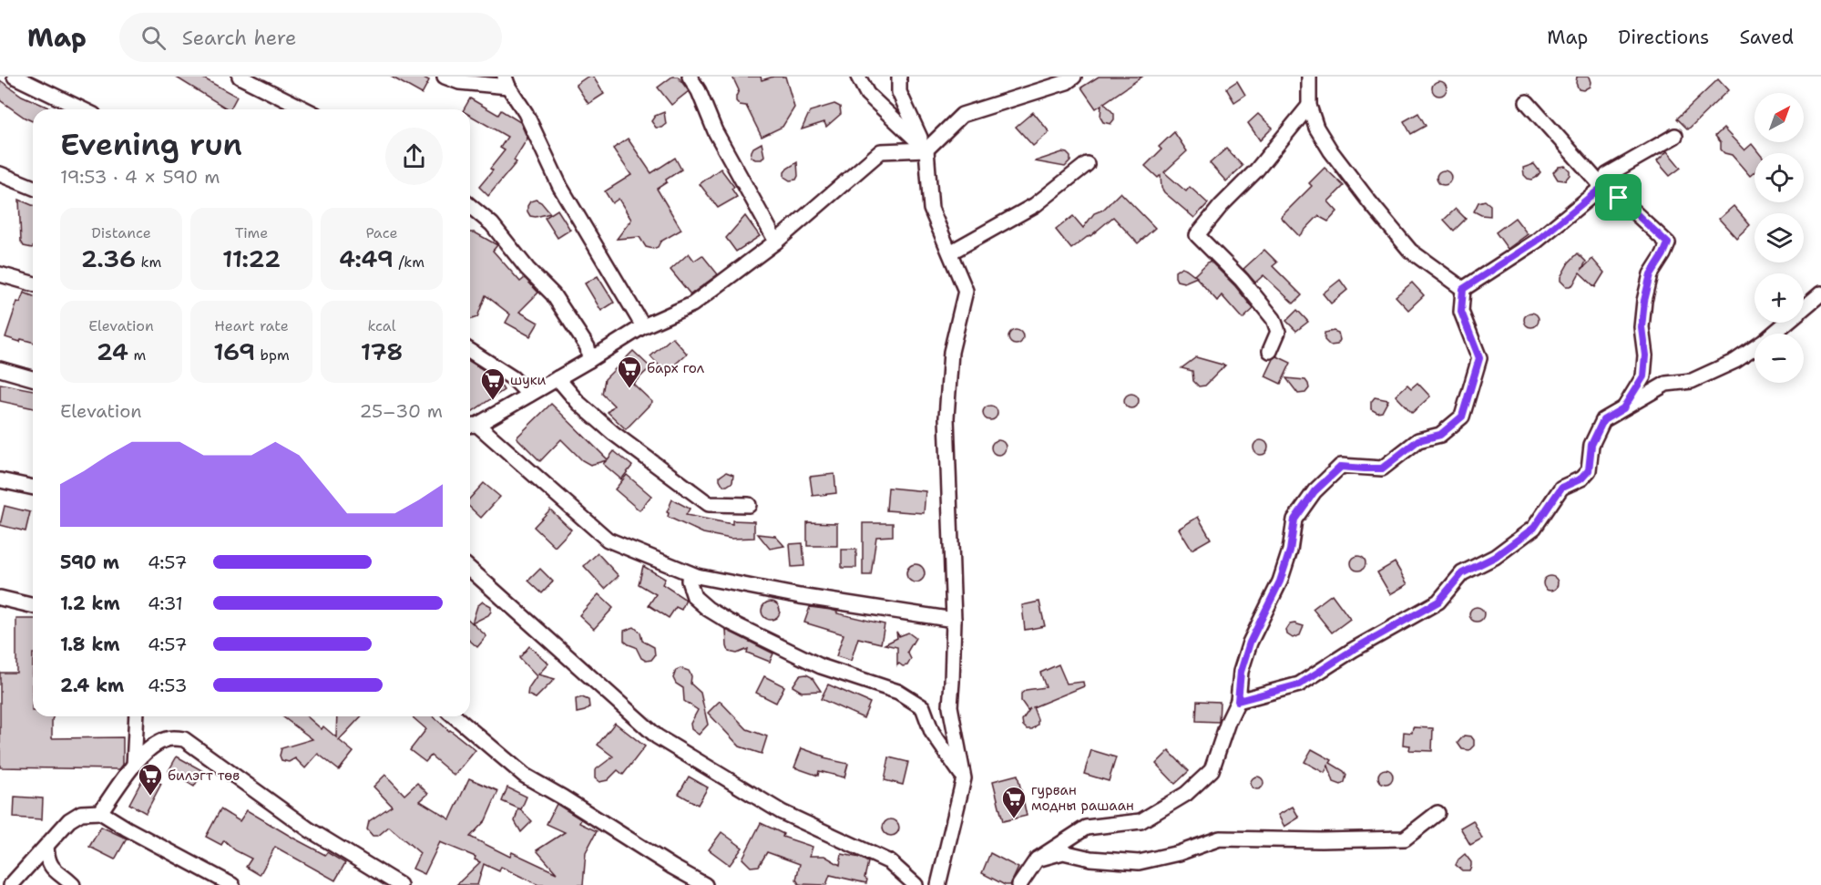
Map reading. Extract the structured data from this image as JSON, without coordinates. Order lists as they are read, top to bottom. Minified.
{"places":{"supermarket":["барх гол","шуки","билэгт төв","гурван модны рашаан"]},"north":"top right","page":{"header":"Map","search":"Search here","nav":["Map","Directions","Saved"],"map_buttons":["+","−"],"heading":["Evening run","19:53 · 4 × 590 m"],"stats":[["Distance","2.36 km"],["Time","11:22"],["Pace","4:49 /km"],["Elevation","24 m"],["Heart rate","169 bpm"],["kcal","178"]],"chart":["Elevation","25–30 m"],"list":[{"name":"590 m","note":"4:57"},{"name":"1.2 km","note":"4:31"},{"name":"1.8 km","note":"4:57"},{"name":"2.4 km","note":"4:53"}]}}
